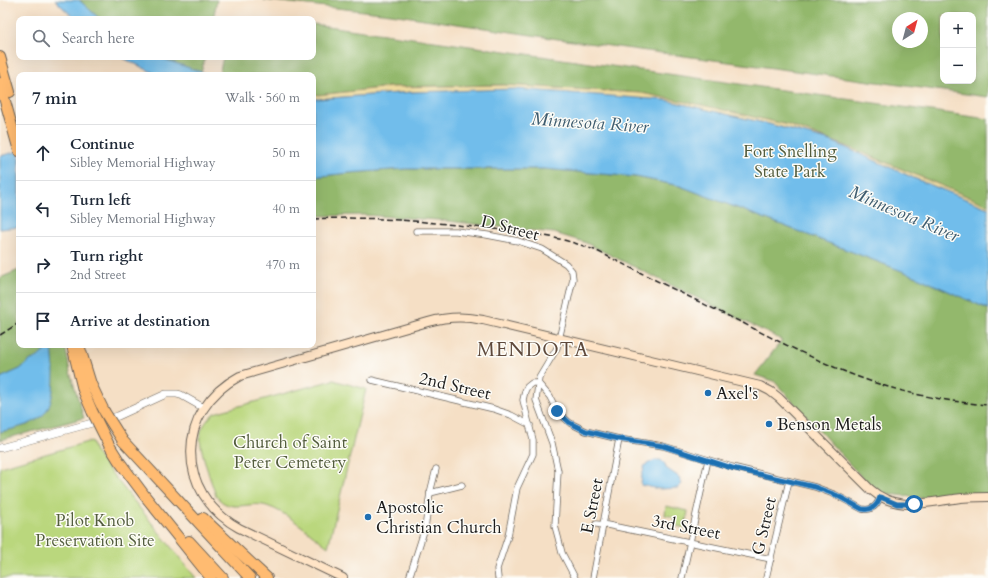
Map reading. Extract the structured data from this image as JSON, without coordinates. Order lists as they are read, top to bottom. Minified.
{"streets":{"street":["D Street","2nd Street","E Street","G Street","3rd Street"]},"crossings":[["D Street","2nd Street"],["E Street","3rd Street"],["G Street","3rd Street"]],"districts":["MENDOTA"],"water":["Minnesota River"],"parks":["Fort Snelling State Park","Church of Saint Peter Cemetery","Pilot Knob Preservation Site"],"places":["Axel's","Benson Metals","Apostolic Christian Church"],"north":"top right","page":{"map_buttons":["+","−"],"search":"Search here","heading":["7 min","Walk · 560 m"],"list":[["Continue","Sibley Memorial Highway","50 m"],["Turn left","Sibley Memorial Highway","40 m"],["Turn right","2nd Street","470 m"],"Arrive at destination"]}}
